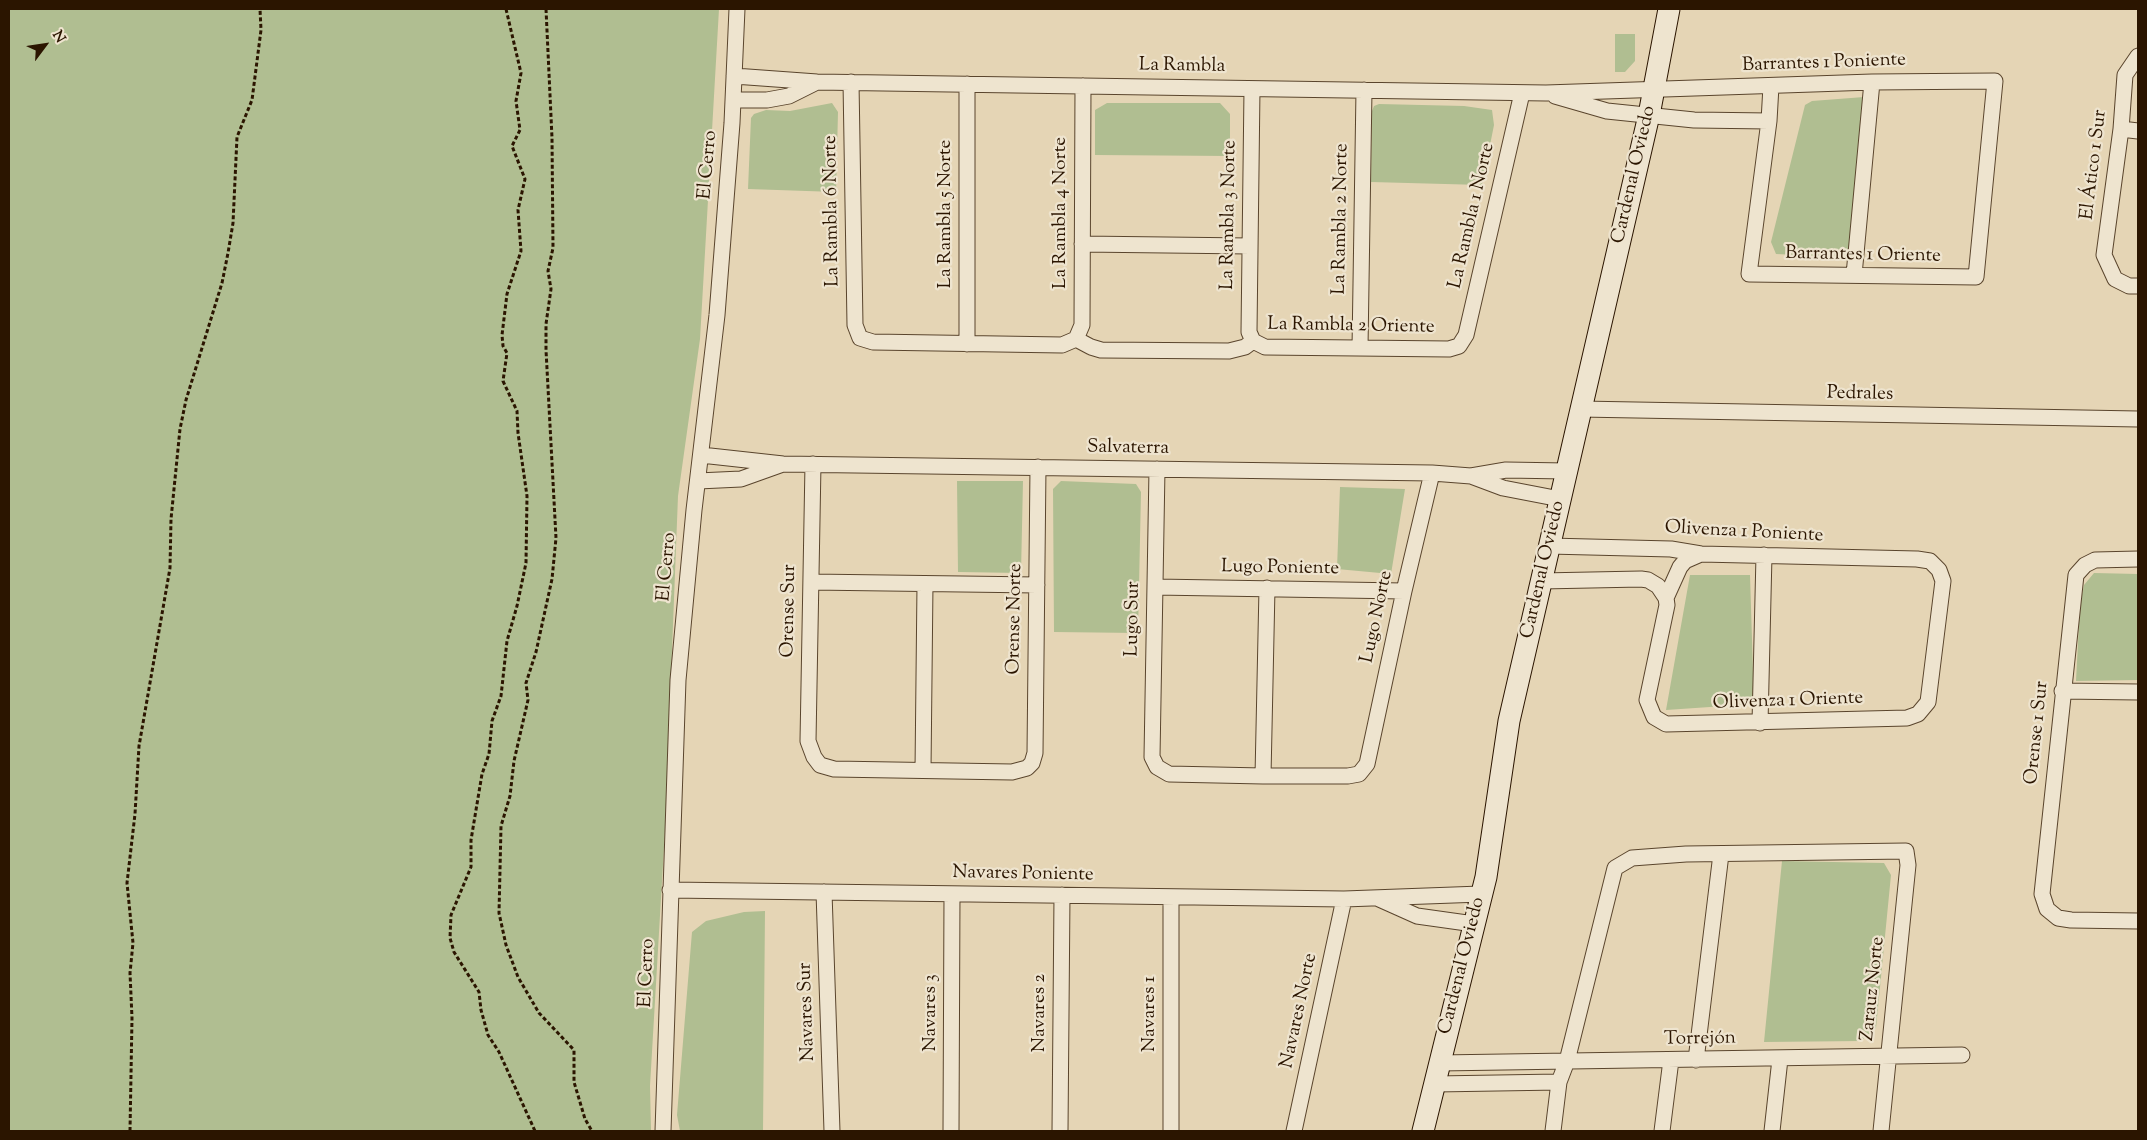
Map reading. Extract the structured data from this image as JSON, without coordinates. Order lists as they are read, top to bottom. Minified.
{"streets":{"street":["Barrantes 1 Poniente","La Rambla","El Cerro","El Ático 1 Sur","Cardenal Oviedo","La Rambla 6 Norte","La Rambla 4 Norte","La Rambla 5 Norte","La Rambla 3 Norte","La Rambla 1 Norte","La Rambla 2 Norte","Barrantes 1 Oriente","La Rambla 2 Oriente","Pedrales","Salvaterra","Olivenza 1 Poniente","Lugo Poniente","Orense Sur","Lugo Norte","Orense Norte","Lugo Sur","Olivenza 1 Oriente","Orense 1 Sur","Navares Poniente","Zarauz Norte","Navares Norte","Navares Sur","Navares 3","Navares 2","Navares 1","Torrejón"]},"crossings":[["Barrantes 1 Poniente","La Rambla"],["Barrantes 1 Poniente","Cardenal Oviedo"],["Barrantes 1 Poniente","Barrantes 1 Oriente"],["La Rambla","El Cerro"],["La Rambla","Cardenal Oviedo"],["La Rambla","La Rambla 6 Norte"],["La Rambla","La Rambla 4 Norte"],["La Rambla","La Rambla 5 Norte"],["La Rambla","La Rambla 3 Norte"],["La Rambla","La Rambla 1 Norte"],["La Rambla","La Rambla 2 Norte"],["El Cerro","Salvaterra"],["El Cerro","Navares Poniente"],["Cardenal Oviedo","Pedrales"],["Cardenal Oviedo","Salvaterra"],["Cardenal Oviedo","Olivenza 1 Poniente"],["Cardenal Oviedo","Navares Poniente"],["Cardenal Oviedo","Torrejón"],["La Rambla 6 Norte","La Rambla 5 Norte"],["La Rambla 4 Norte","La Rambla 2 Oriente"],["La Rambla 3 Norte","La Rambla 2 Oriente"],["La Rambla 1 Norte","La Rambla 2 Oriente"],["La Rambla 2 Norte","La Rambla 2 Oriente"],["Salvaterra","Orense Sur"],["Salvaterra","Lugo Norte"],["Salvaterra","Orense Norte"],["Salvaterra","Lugo Sur"],["Olivenza 1 Poniente","Olivenza 1 Oriente"],["Lugo Poniente","Lugo Norte"],["Lugo Poniente","Lugo Sur"],["Orense Sur","Orense Norte"],["Lugo Norte","Lugo Sur"],["Navares Poniente","Navares Norte"],["Navares Poniente","Navares Sur"],["Navares Poniente","Navares 3"],["Navares Poniente","Navares 2"],["Navares Poniente","Navares 1"],["Zarauz Norte","Torrejón"]],"north":"top right"}
